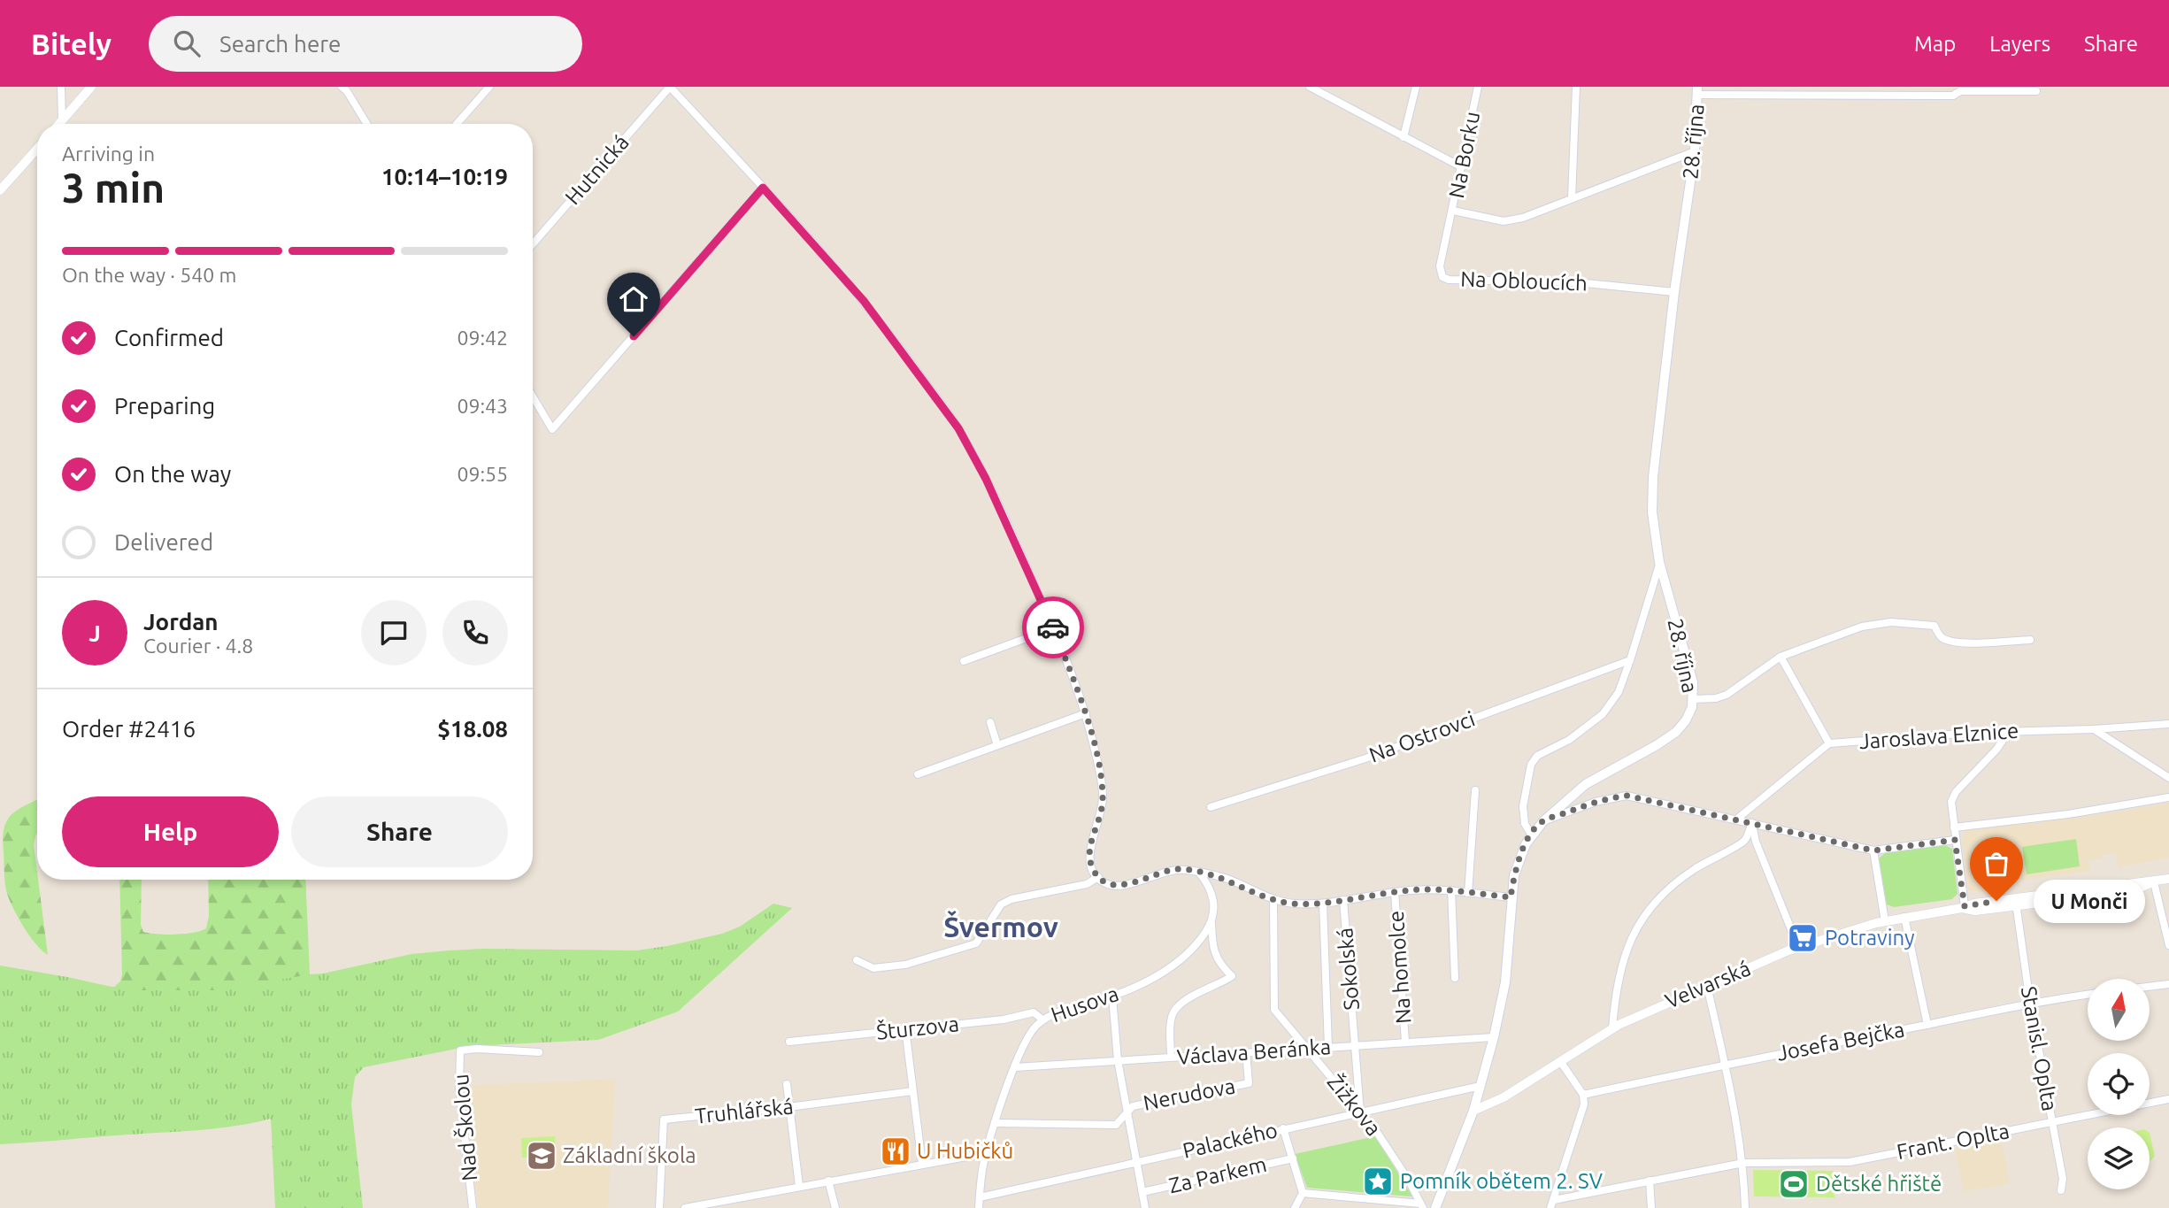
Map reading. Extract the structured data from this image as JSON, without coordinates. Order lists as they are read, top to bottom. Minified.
{"streets":{"main road":["28. října"],"street":["Na Borku","Hutnická","Na Obloucích","Jaroslava Elznice","Na Ostrovci","Na homolce","Sokolská","Velvarská","Husova","Šturzova","Josefa Bejčka","Stanisl. Oplta","Václava Beránka","Nerudova","Žižkova","Truhlářská","Nad Školou","Palackého","Frant. Oplta","Za Parkem"]},"crossings":[["28. října","Na Borku"],["28. října","Na Obloucích"],["28. října","Velvarská"],["28. října","Václava Beránka"],["28. října","Palackého"],["Na Borku","Na Obloucích"],["Na homolce","Václava Beránka"],["Sokolská","Václava Beránka"],["Sokolská","Žižkova"],["Sokolská","Palackého"],["Velvarská","Stanisl. Oplta"],["Husova","Šturzova"],["Husova","Václava Beránka"],["Husova","Nerudova"],["Husova","Palackého"],["Josefa Bejčka","Stanisl. Oplta"],["Stanisl. Oplta","Frant. Oplta"],["Václava Beránka","Nerudova"],["Václava Beránka","Žižkova"],["Žižkova","Palackého"]],"districts":["Švermov"],"places":{"other":["U Monči"],"supermarket":["Potraviny"],"restaurant":["U Hubičků"],"school or university":["Základní škola"],"place":["Pomník obětem 2. SV"],"sports":["Dětské hřiště"]},"north":"top","page":{"header":"Bitely","search":"Search here","nav":["Map","Layers","Share"],"heading":["3 min","Arriving in","10:14–10:19"],"panel":["Jordan","Courier · 4.8","Order #2416","$18.08"],"bar":"On the way · 540 m","list":[["Confirmed","09:42"],["Preparing","09:43"],["On the way","09:55"],"Delivered"],"round":"J","buttons":["Help","Share"],"bubble":"U Monči"}}
